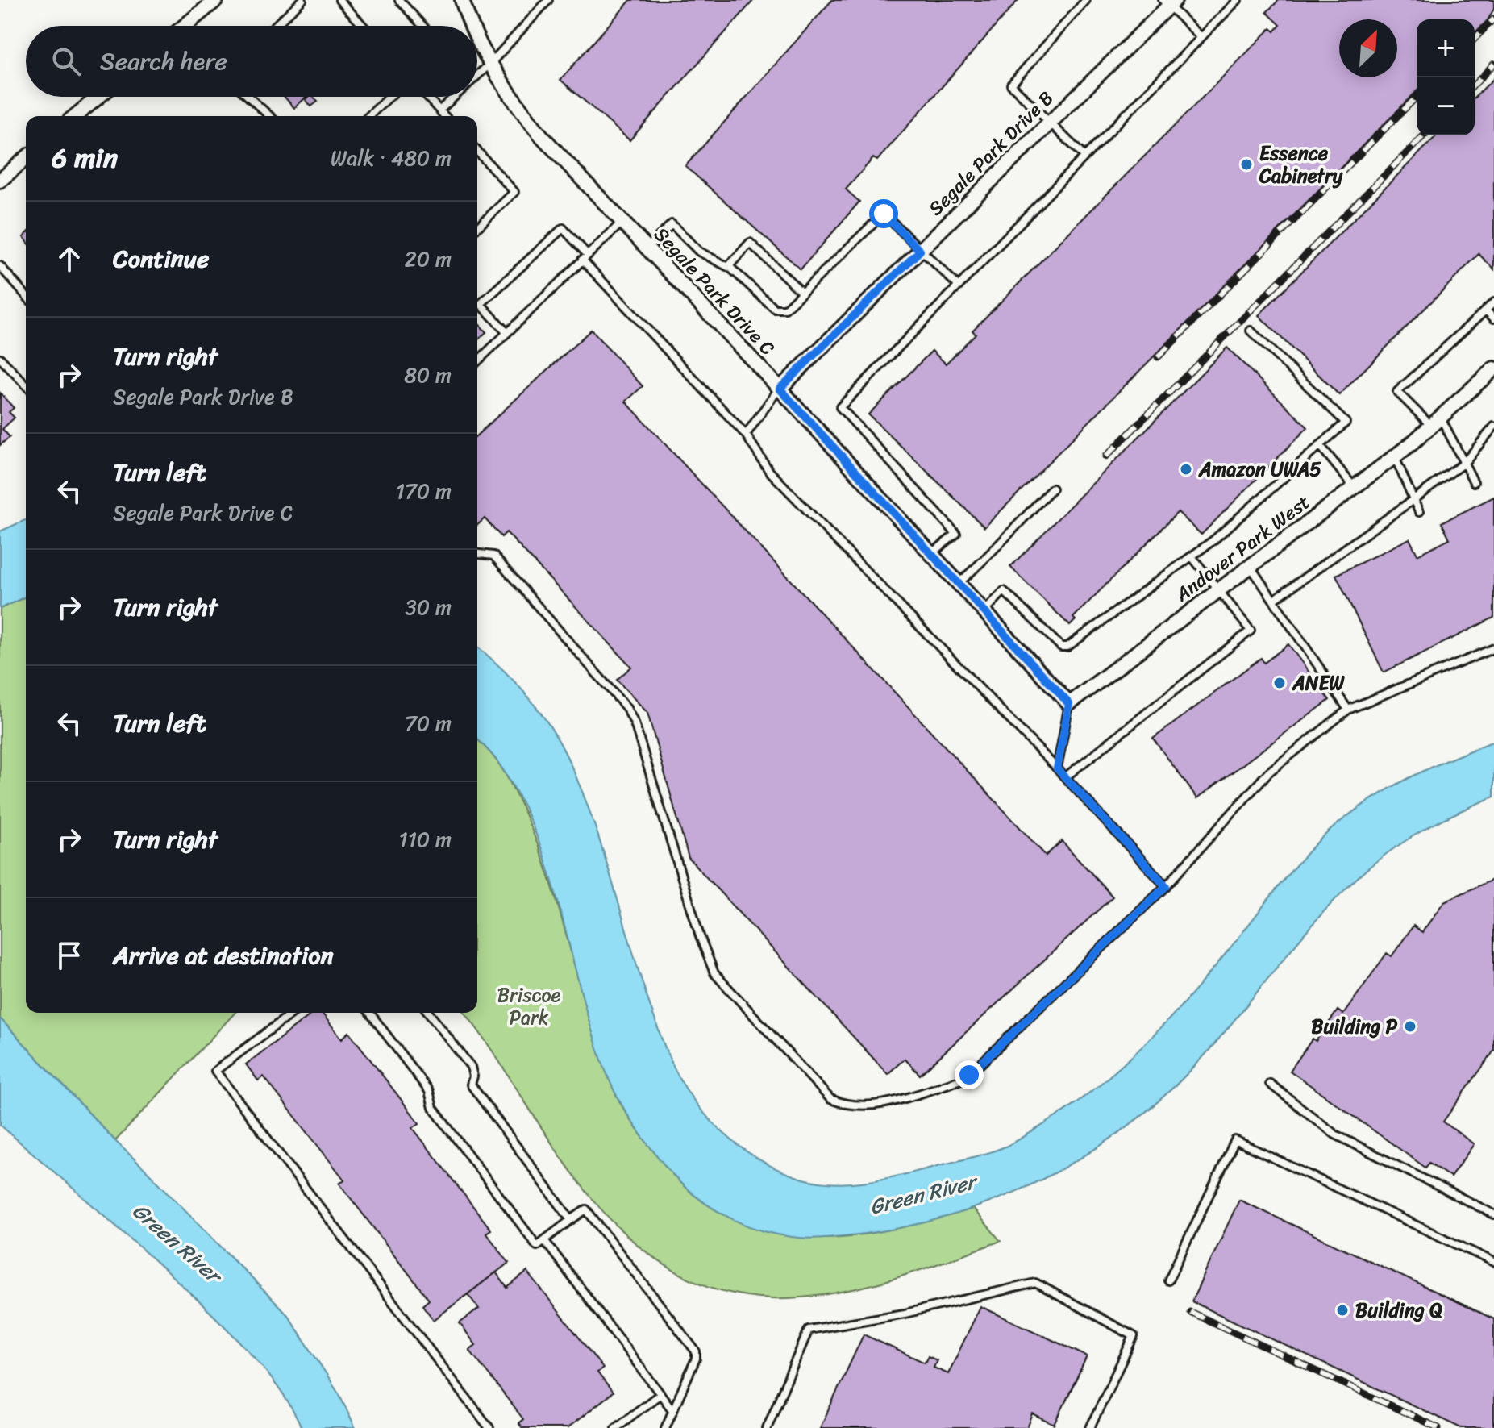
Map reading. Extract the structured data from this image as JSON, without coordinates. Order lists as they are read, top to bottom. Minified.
{"streets":{"street":["Segale Park Drive B","Segale Park Drive C","Andover Park West"]},"crossings":[["Segale Park Drive B","Segale Park Drive C"],["Segale Park Drive C","Andover Park West"]],"water":["Green River"],"parks":["Briscoe Park"],"places":["Essence Cabinetry","Amazon UWA5","ANEW","Building P","Building Q"],"north":"top right","page":{"map_buttons":["+","−"],"search":"Search here","heading":["6 min","Walk · 480 m"],"list":[["Continue","20 m"],["Turn right","Segale Park Drive B","80 m"],["Turn left","Segale Park Drive C","170 m"],["Turn right","30 m"],["Turn left","70 m"],["Turn right","110 m"],"Arrive at destination"]}}
